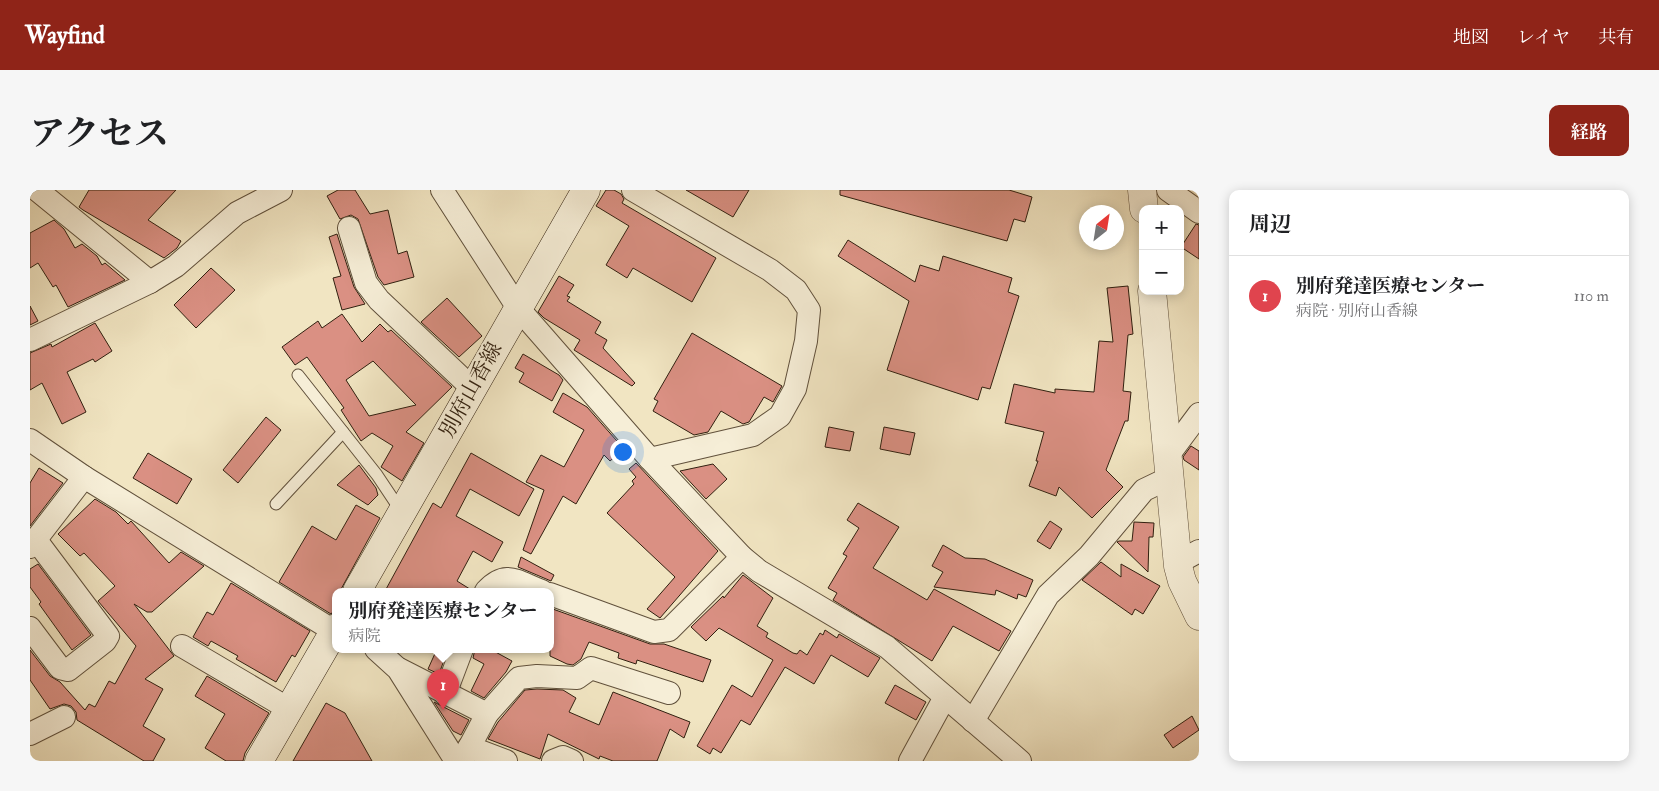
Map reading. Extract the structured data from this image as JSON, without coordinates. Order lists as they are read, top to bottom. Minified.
{"streets":{"main road":["別府山香線"]},"north":"top right","page":{"header":"Wayfind","nav":["地図","レイヤ","共有"],"title":"アクセス","buttons":"経路","heading":"周辺","map_buttons":["+","−"],"list":[{"mark":"1","name":"別府発達医療センター","note":"病院 · 別府山香線","value":"110 m"}],"popup":["別府発達医療センター","病院"],"pins":"1"}}
